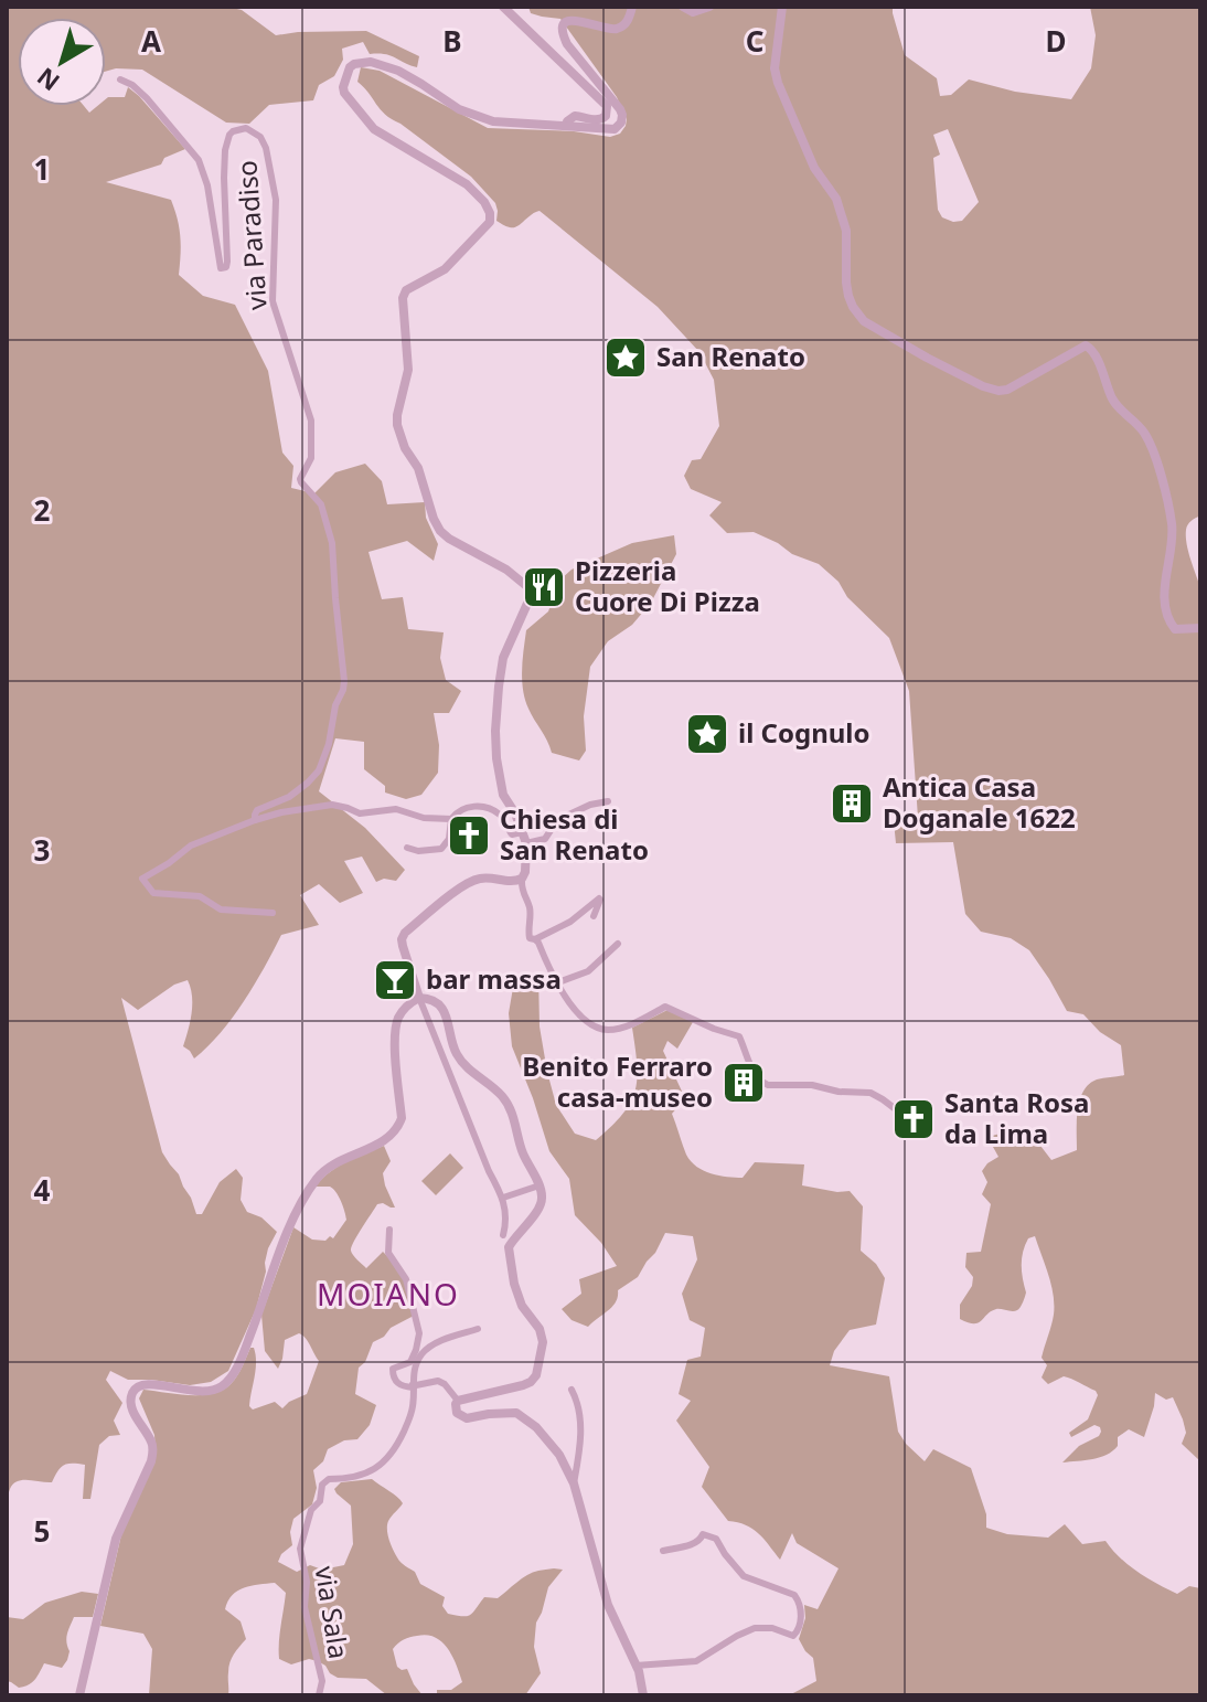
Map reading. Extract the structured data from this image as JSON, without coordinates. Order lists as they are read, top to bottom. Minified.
{"streets":{"street":["via Paradiso","via Sala"]},"districts":["MOIANO"],"places":{"place":["San Renato","il Cognulo"],"restaurant":["Pizzeria Cuore Di Pizza"],"building":["Antica Casa Doganale 1622","Benito Ferraro casa-museo"],"church":["Chiesa di San Renato","Santa Rosa da Lima"],"bar":["bar massa"]},"north":"bottom left","grid":{"columns":["A","B","C","D"],"rows":["1","2","3","4","5"]}}
